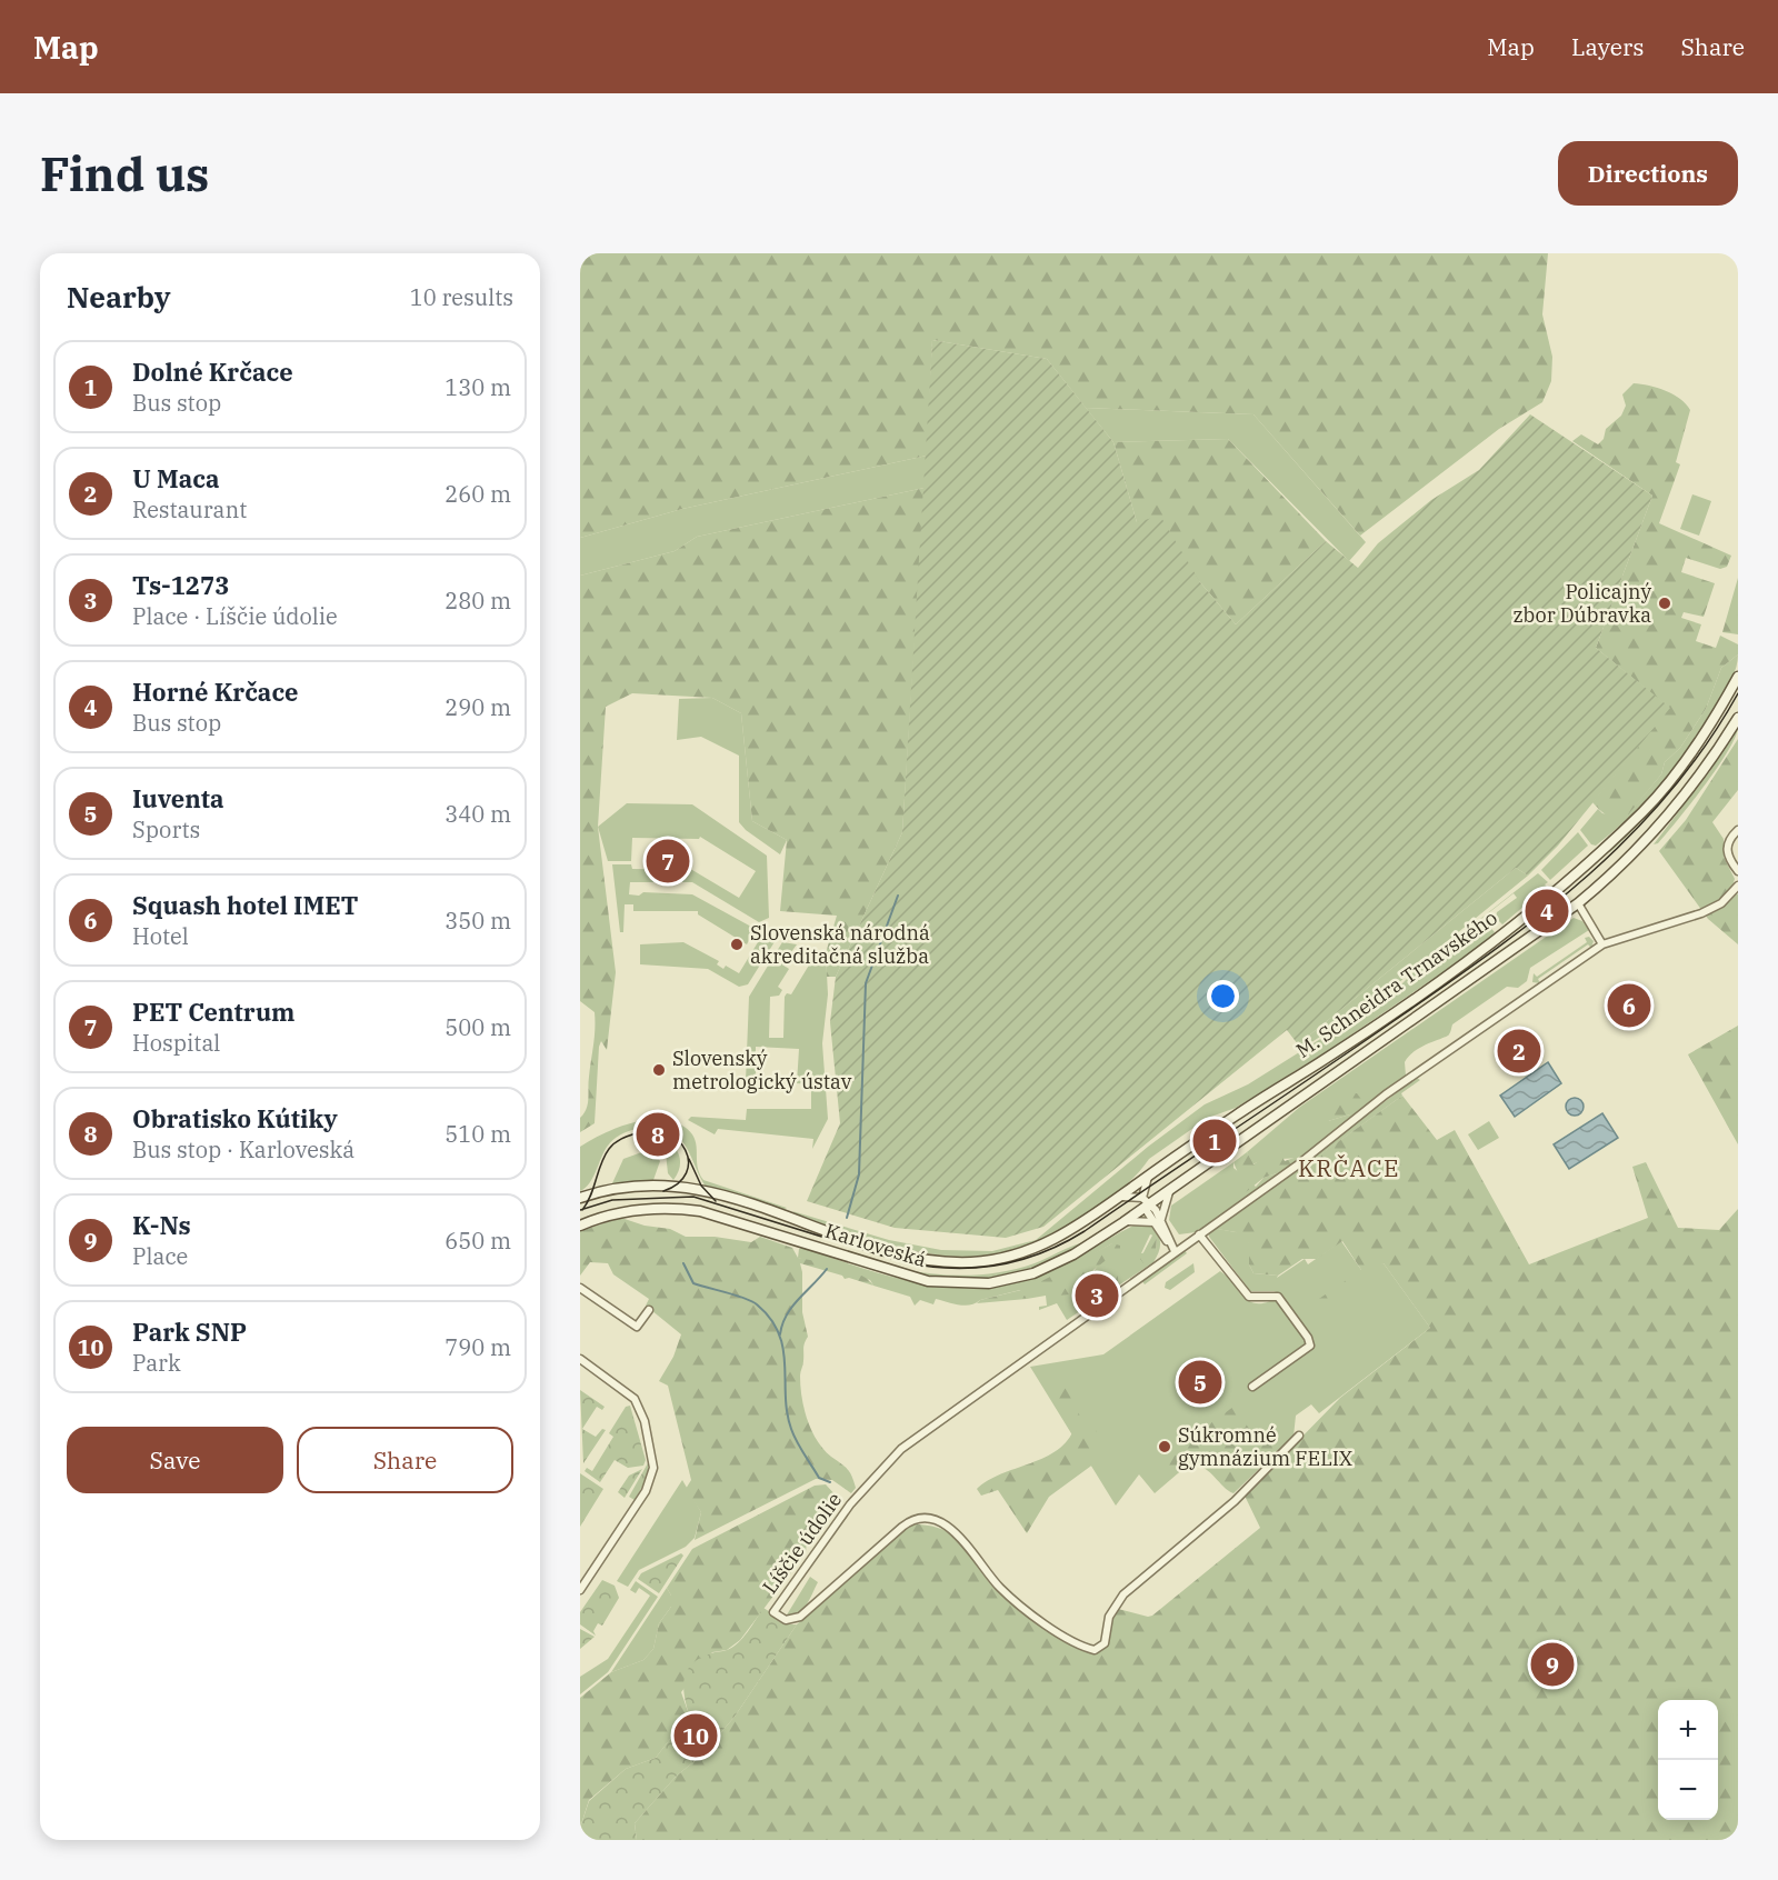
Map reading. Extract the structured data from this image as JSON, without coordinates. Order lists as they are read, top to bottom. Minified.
{"streets":{"main road":["M. Schneidra Trnavského","Karloveská"],"street":["Líščie údolie"]},"crossings":[["M. Schneidra Trnavského","Karloveská"]],"districts":["KRČACE"],"places":["Policajný zbor Dúbravka","Slovenská národná akreditačná služba","Slovenský metrologický ústav","Súkromné gymnázium FELIX"],"page":{"header":"Map","nav":["Map","Layers","Share"],"buttons":["Directions",["Save","Share"]],"title":"Find us","heading":["Nearby","10 results"],"list":[{"mark":"1","name":"Dolné Krčace","note":"Bus stop","value":"130 m"},{"mark":"2","name":"U Maca","note":"Restaurant","value":"260 m"},{"mark":"3","name":"Ts-1273","note":"Place · Líščie údolie","value":"280 m"},{"mark":"4","name":"Horné Krčace","note":"Bus stop","value":"290 m"},{"mark":"5","name":"Iuventa","note":"Sports","value":"340 m"},{"mark":"6","name":"Squash hotel IMET","note":"Hotel","value":"350 m"},{"mark":"7","name":"PET Centrum","note":"Hospital","value":"500 m"},{"mark":"8","name":"Obratisko Kútiky","note":"Bus stop · Karloveská","value":"510 m"},{"mark":"9","name":"K-Ns","note":"Place","value":"650 m"},{"mark":"10","name":"Park SNP","note":"Park","value":"790 m"}],"pins":["7","4","6","2","8","1","3","5","9","10"],"map_buttons":["+","−"]}}
